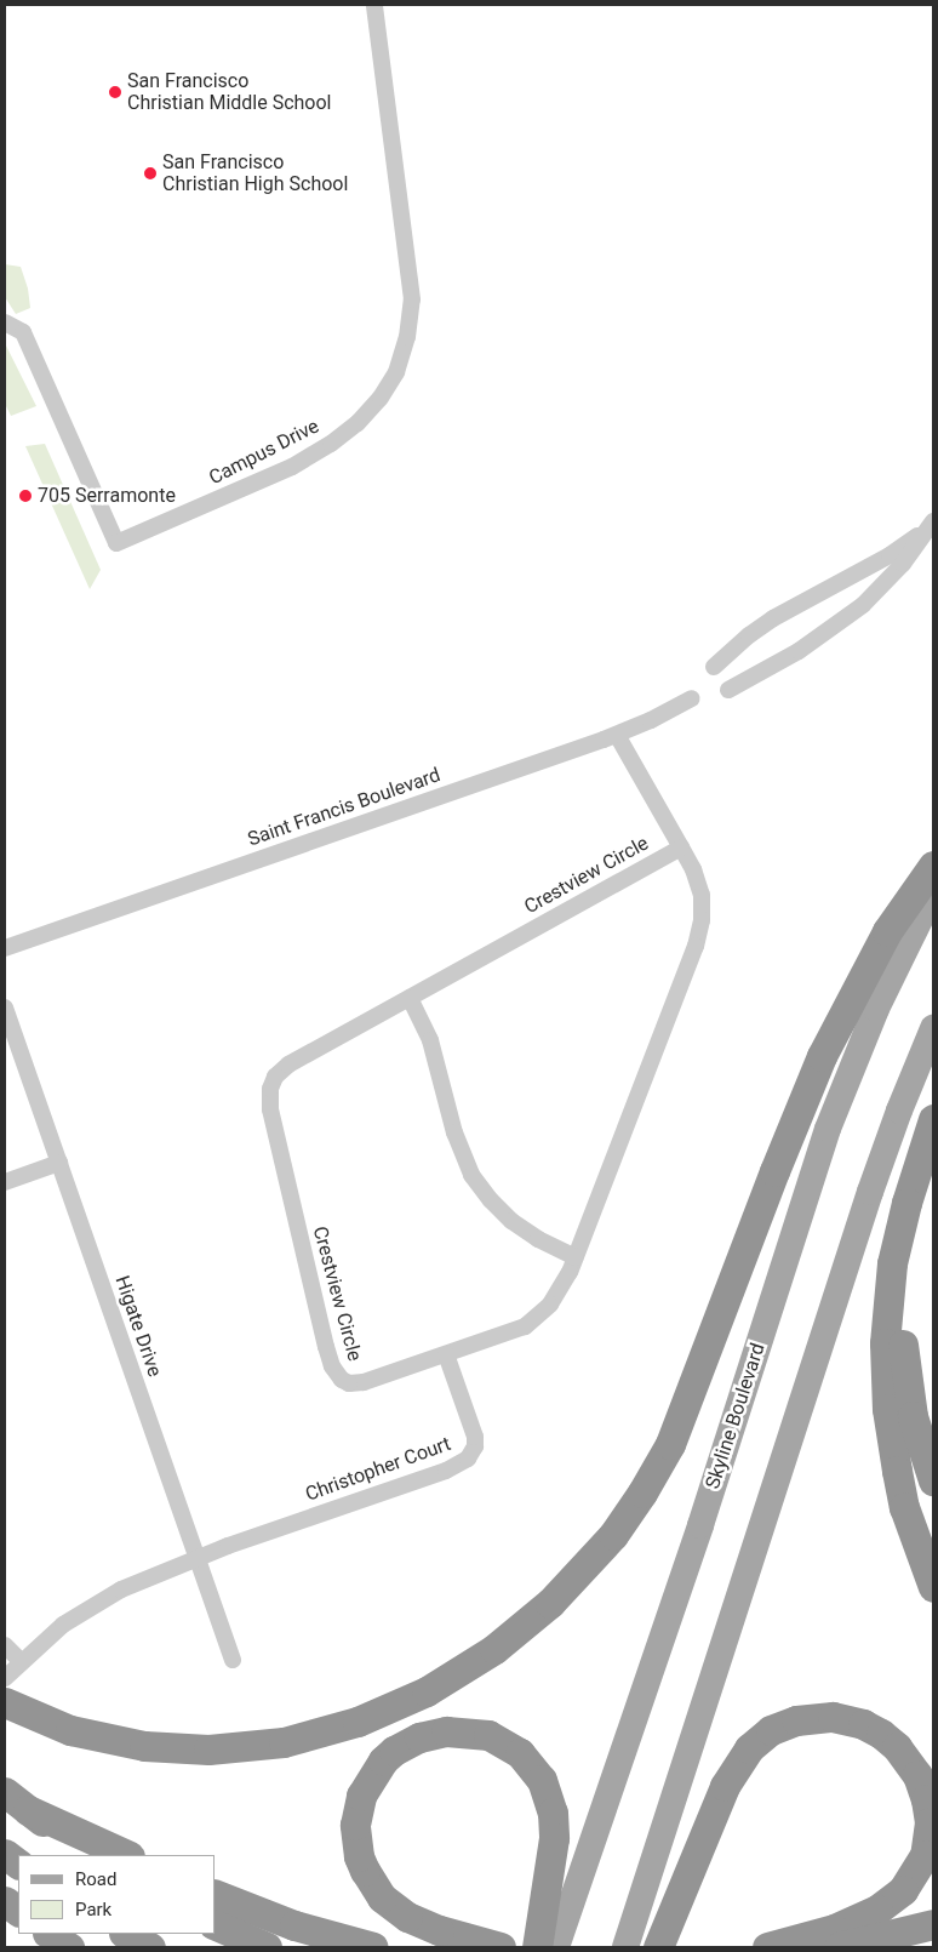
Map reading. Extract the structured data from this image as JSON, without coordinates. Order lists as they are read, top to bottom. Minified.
{"streets":{"main road":["Skyline Boulevard"],"street":["Campus Drive","Saint Francis Boulevard","Crestview Circle","Higate Drive","Christopher Court"]},"crossings":[["Saint Francis Boulevard","Crestview Circle"],["Crestview Circle","Christopher Court"],["Higate Drive","Christopher Court"]],"places":["San Francisco Christian Middle School","San Francisco Christian High School","705 Serramonte"],"legend":["Road","Park"]}
